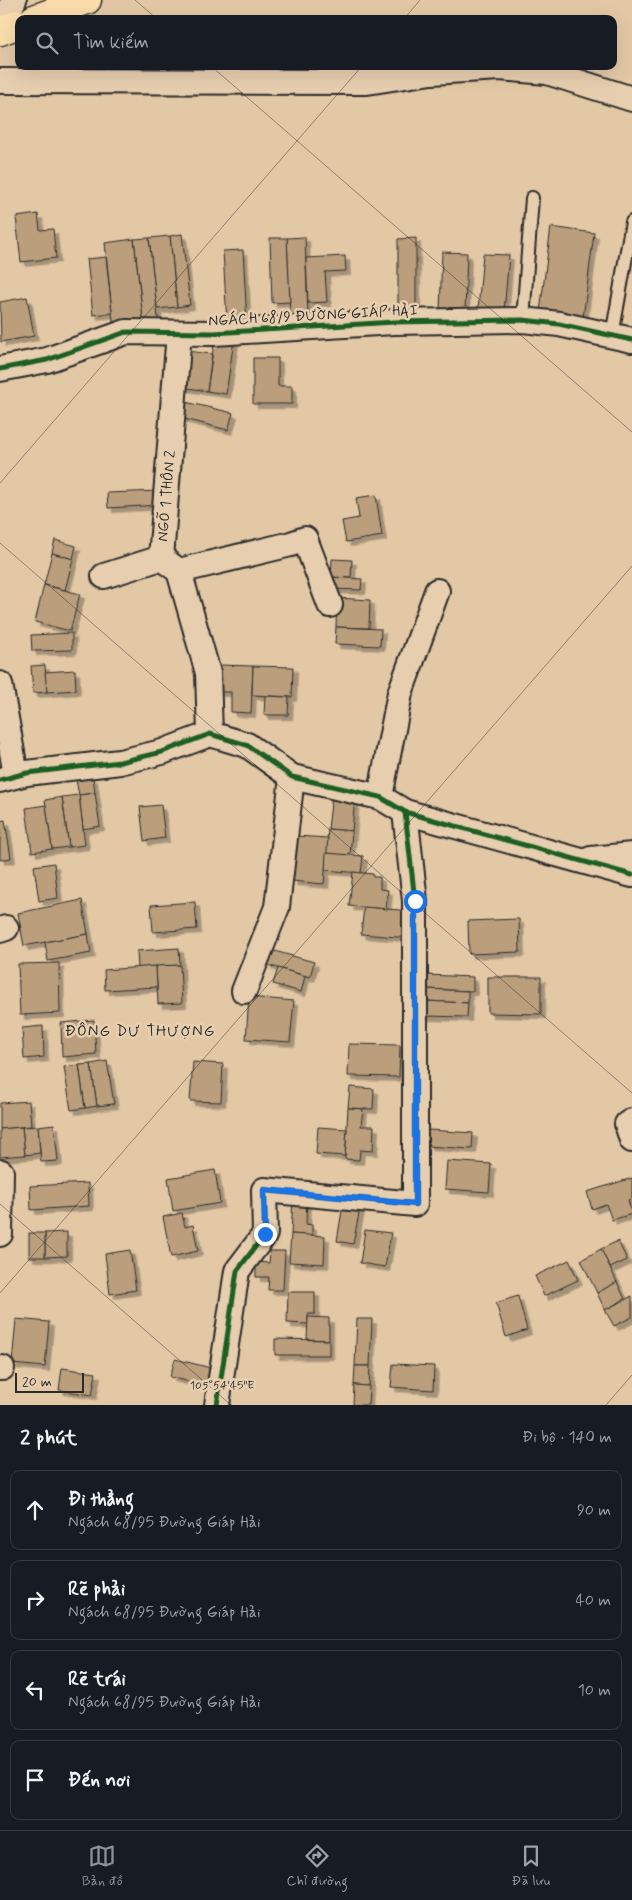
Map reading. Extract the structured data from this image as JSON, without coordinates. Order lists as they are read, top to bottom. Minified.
{"streets":{"street":["NGÁCH 68/9 ĐƯỜNG GIÁP HẢI","NGÕ 1 THÔN 2"]},"crossings":[["NGÁCH 68/9 ĐƯỜNG GIÁP HẢI","NGÕ 1 THÔN 2"]],"districts":["ĐÔNG DƯ THƯỢNG"],"scale_bar":"20 m","page":{"search":"Tìm kiếm","scale":"20 m","heading":["2 phút","Đi bộ · 140 m"],"list":[["Đi thẳng","Ngách 68/95 Đường Giáp Hải","90 m"],["Rẽ phải","Ngách 68/95 Đường Giáp Hải","40 m"],["Rẽ trái","Ngách 68/95 Đường Giáp Hải","10 m"],"Đến nơi"],"nav":["Bản đồ","Chỉ đường","Đã lưu"]},"coordinates":["105°54'45\"E"]}
